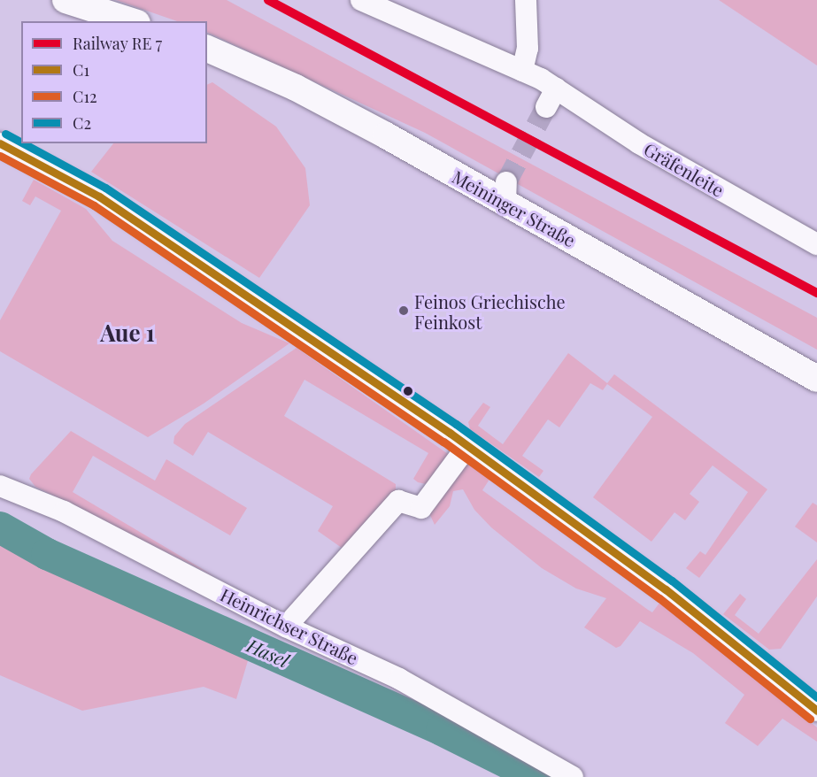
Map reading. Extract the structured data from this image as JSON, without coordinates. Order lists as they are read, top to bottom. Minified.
{"streets":{"main road":["Meininger Straße"],"street":["Gräfenleite","Heinrichser Straße"]},"districts":["Aue 1"],"water":["Hasel"],"places":["Feinos Griechische Feinkost"],"lines":["transit line C2","transit line C1","transit line C12"],"legend":["Railway RE 7","C1","C12","C2"]}
